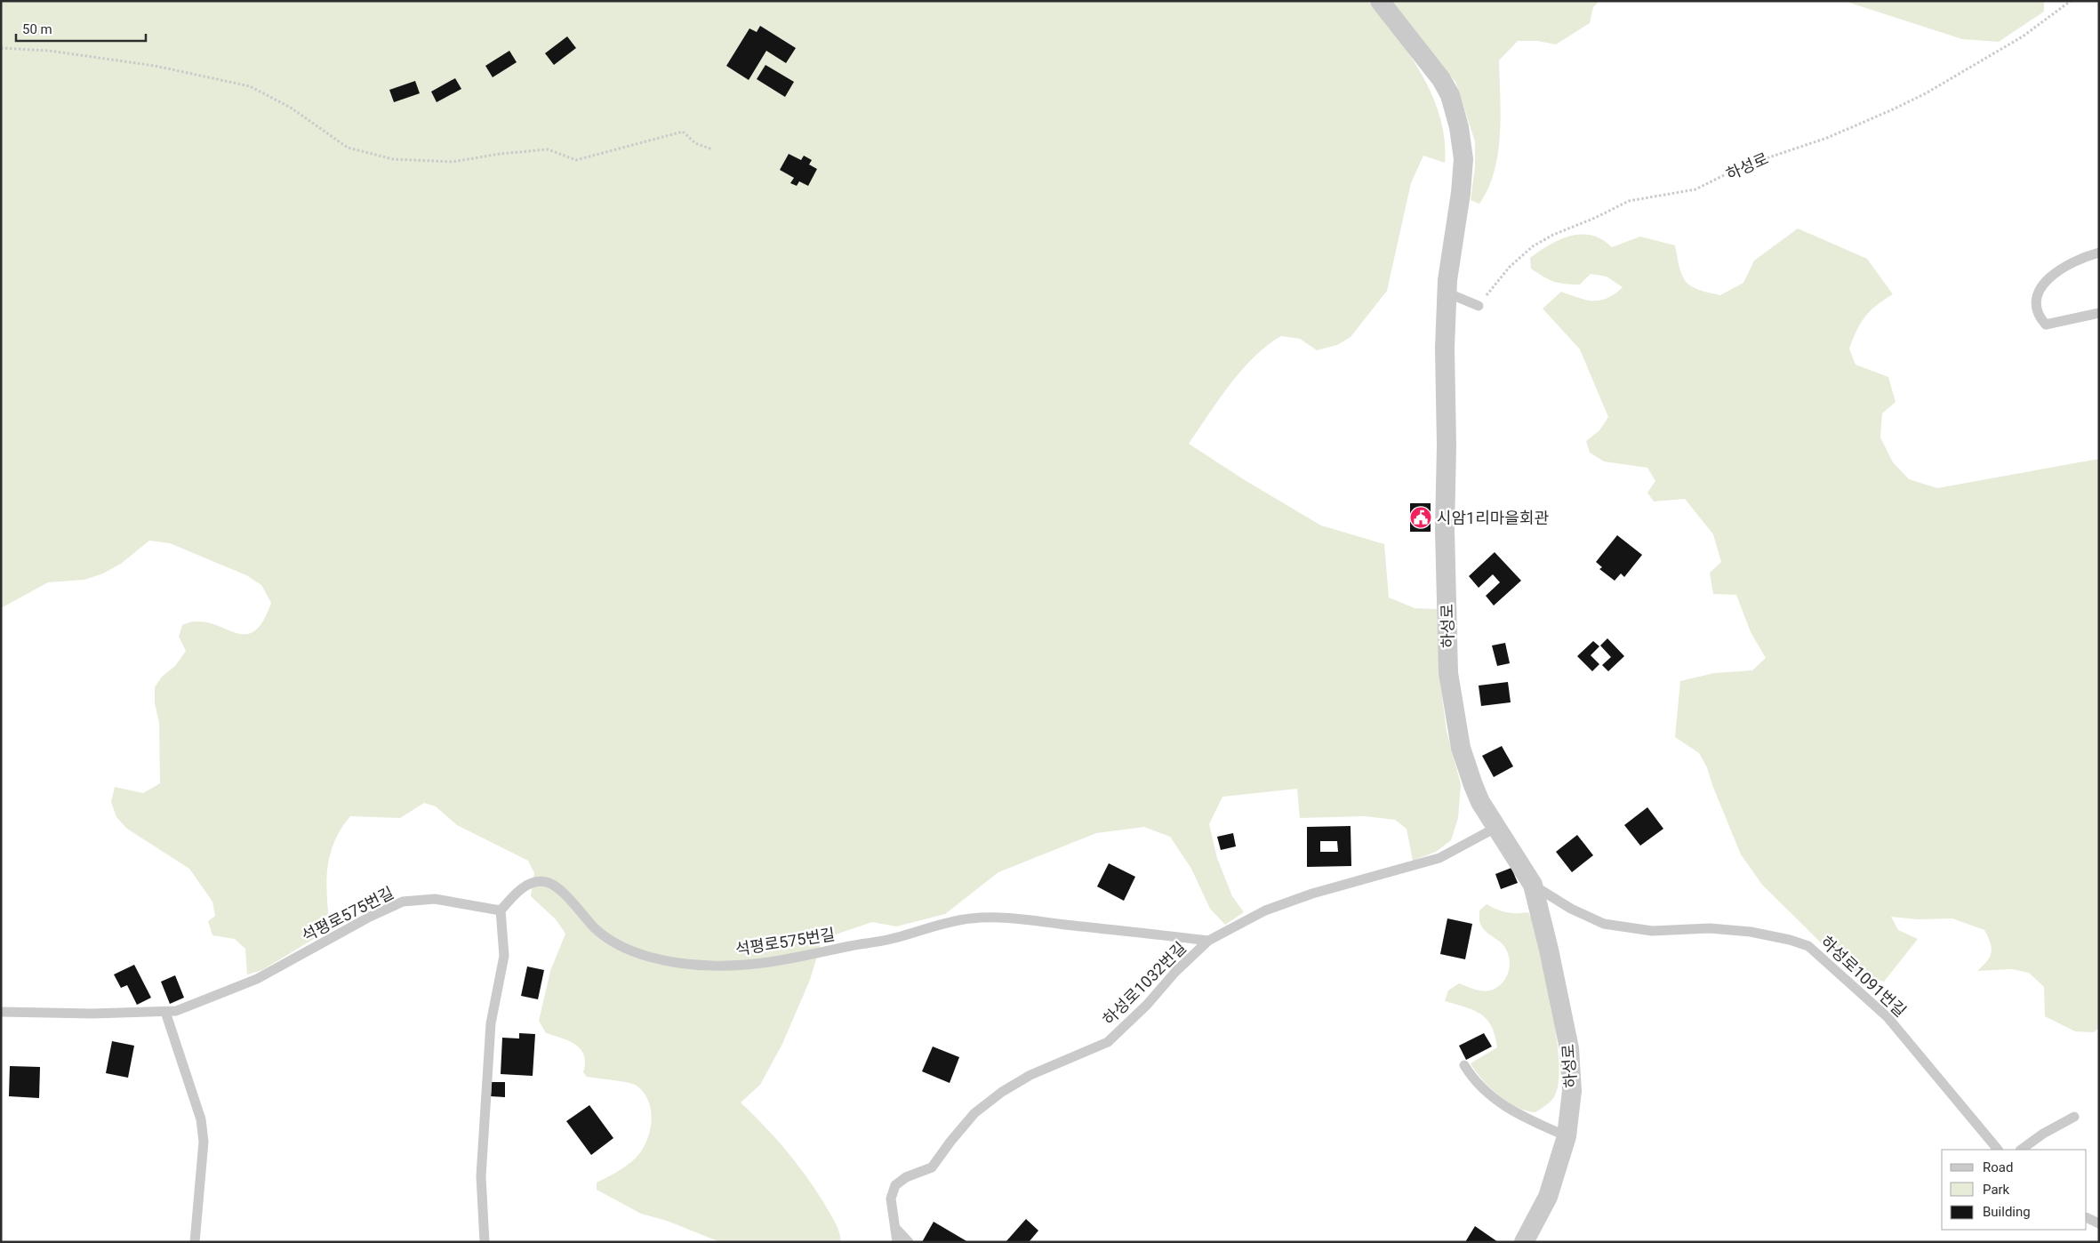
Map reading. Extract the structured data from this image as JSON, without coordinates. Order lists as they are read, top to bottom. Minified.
{"streets":{"street":["하성로"],"lane":["석평로575번길","하성로1091번길","하성로1032번길"]},"crossings":[["하성로","하성로1091번길"],["하성로","하성로1032번길"],["석평로575번길","하성로1032번길"]],"places":{"public building":["시암1리마을회관"]},"legend":["Road","Park","Building"],"scale_bar":"50 m"}
